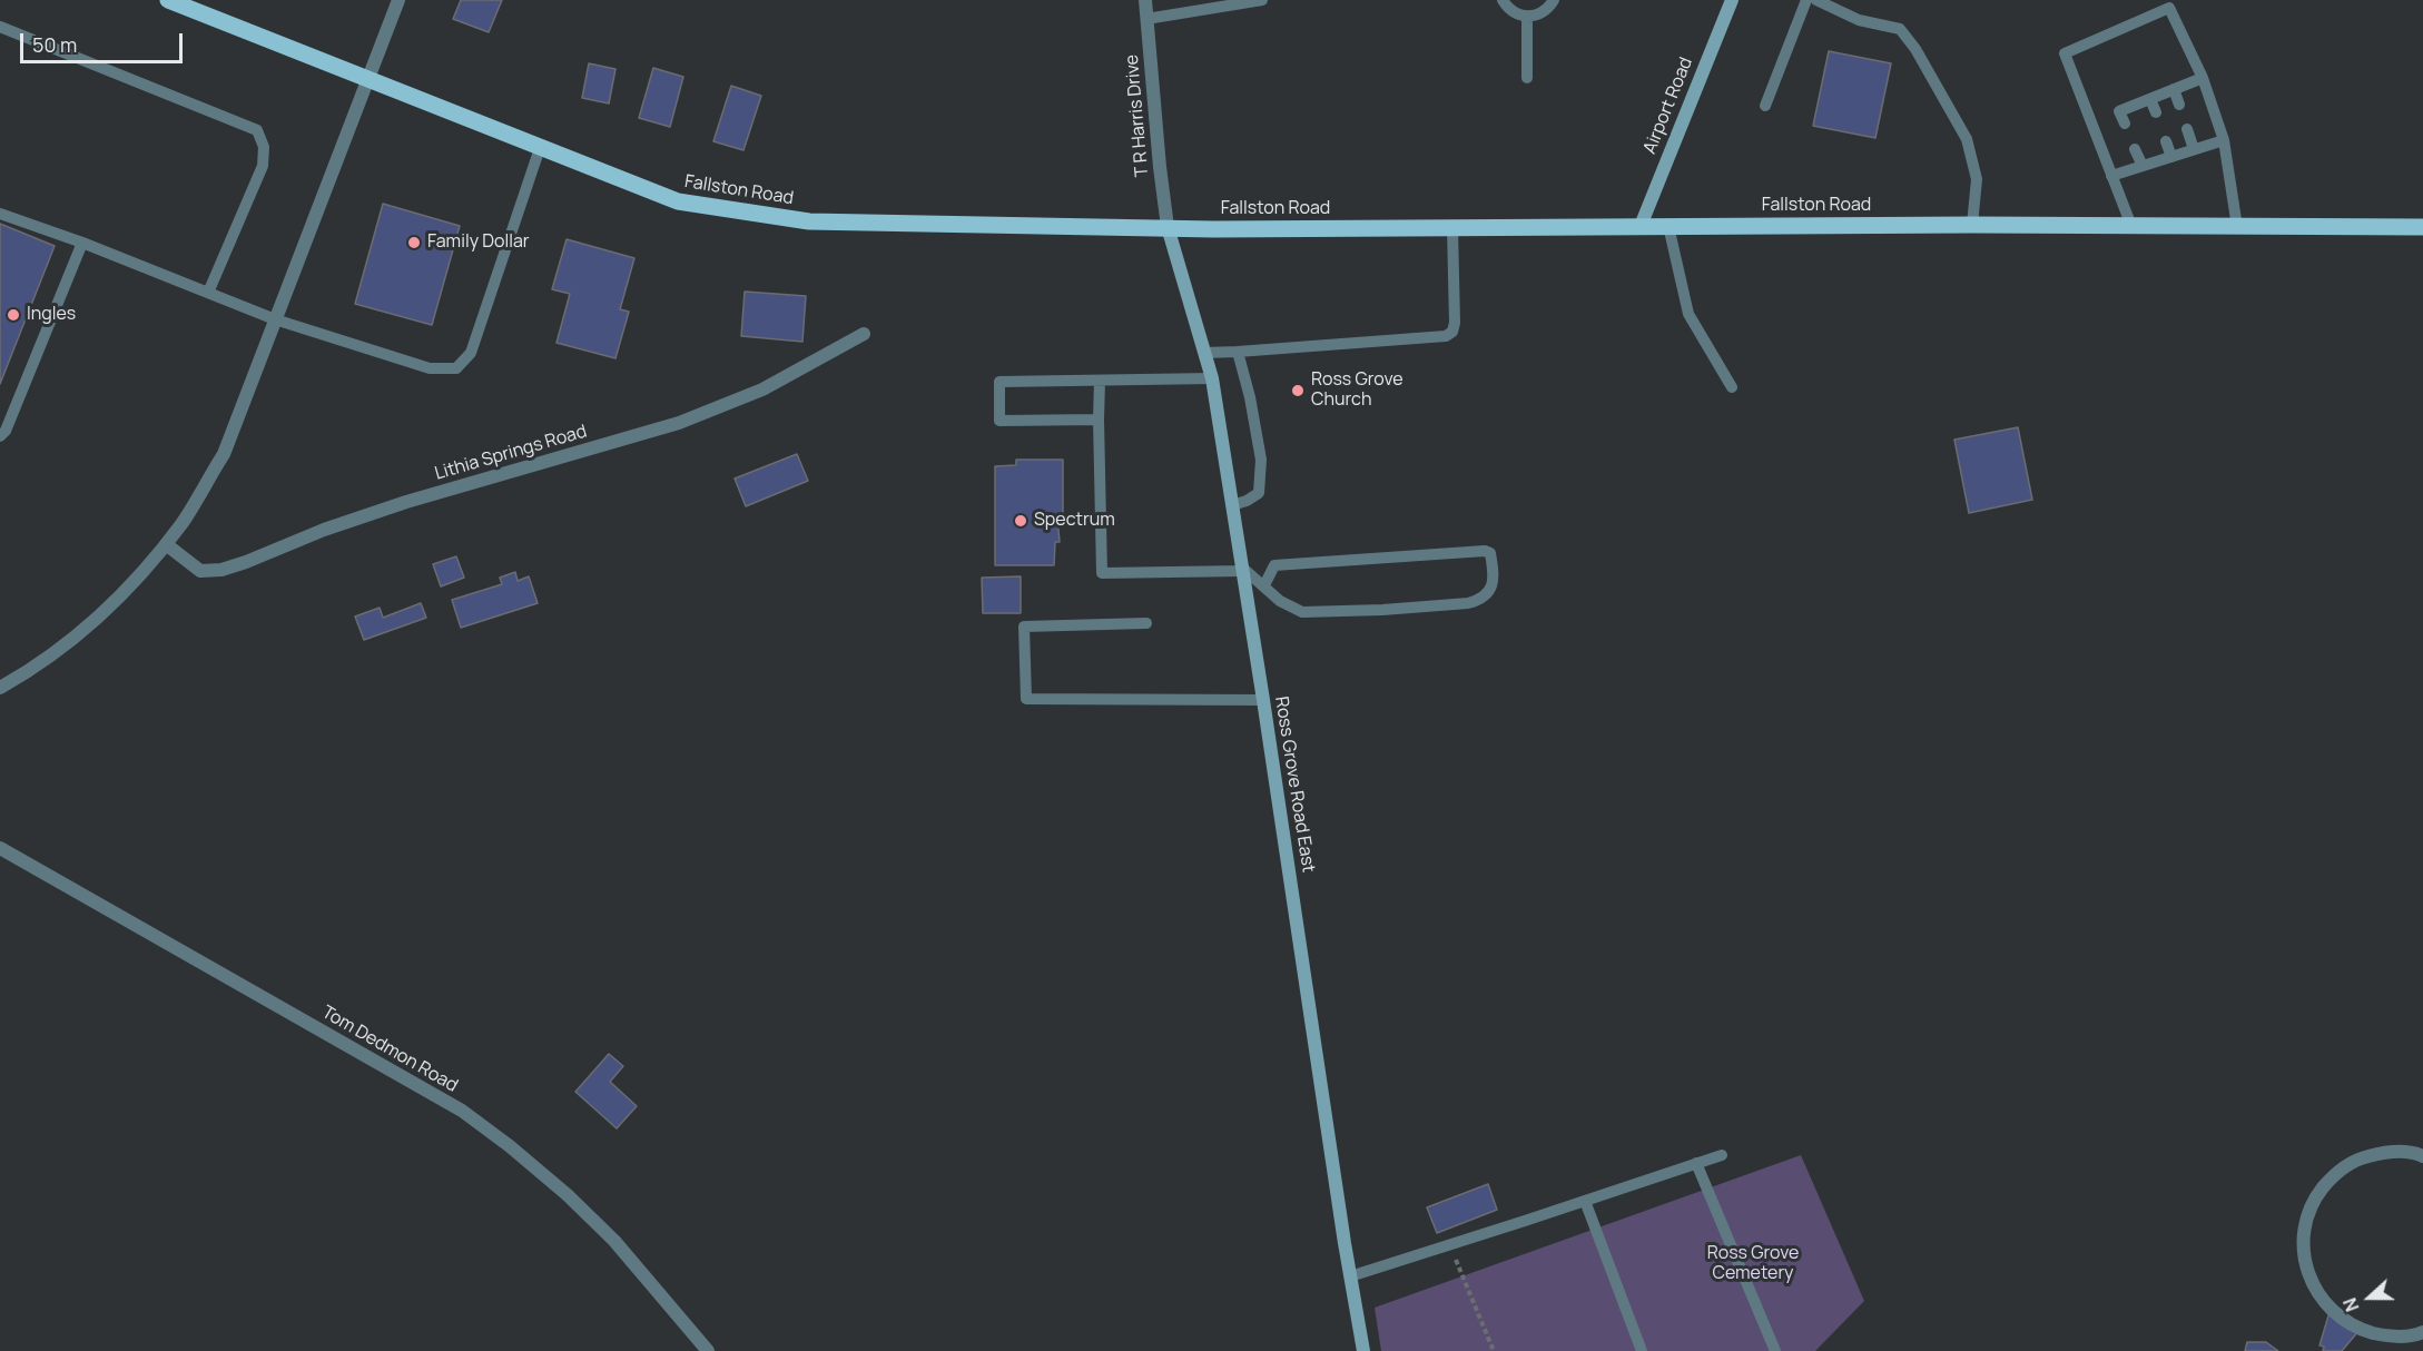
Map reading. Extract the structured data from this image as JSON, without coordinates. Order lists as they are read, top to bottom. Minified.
{"streets":{"main road":["Fallston Road"],"street":["Airport Road","T R Harris Drive","Lithia Springs Road","Ross Grove Road East","Tom Dedmon Road"]},"crossings":[["Airport Road","Fallston Road"],["T R Harris Drive","Fallston Road"],["T R Harris Drive","Ross Grove Road East"],["Fallston Road","Ross Grove Road East"]],"parks":["Ross Grove Cemetery"],"places":["Family Dollar","Ingles","Ross Grove Church","Spectrum"],"scale_bar":"50 m","north":"left"}
